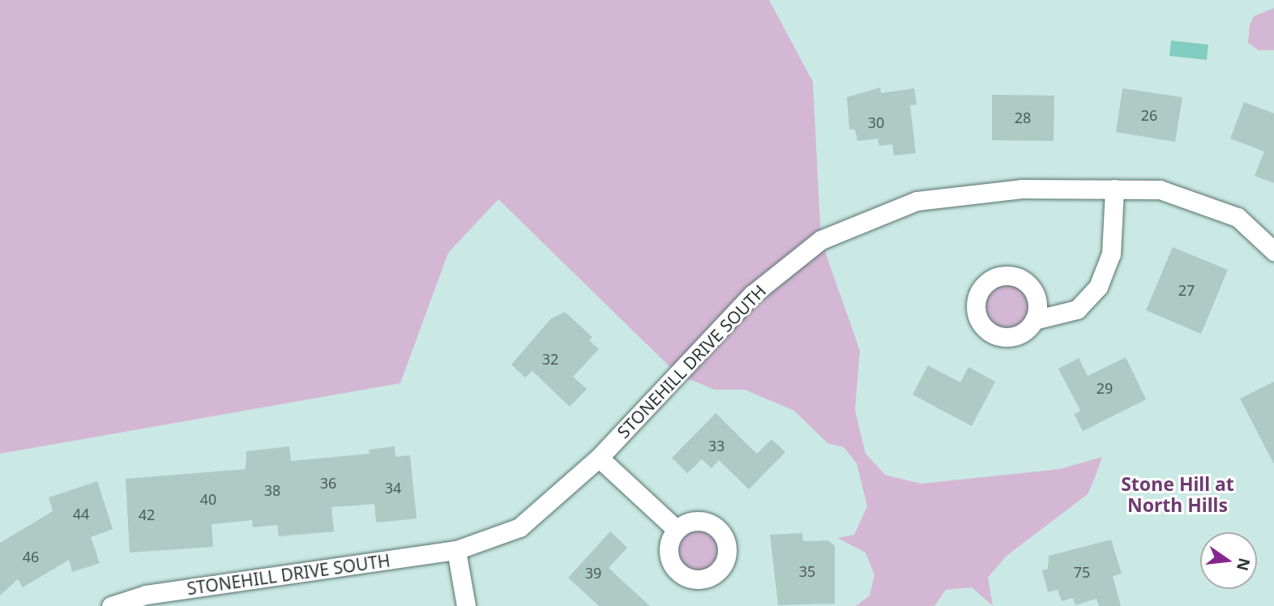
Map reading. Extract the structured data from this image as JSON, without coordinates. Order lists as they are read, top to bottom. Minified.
{"streets":{"street":["STONEHILL DRIVE SOUTH"]},"districts":["Stone Hill at North Hills"],"house_numbers":["26","28","30","27","32","29","33","36","34","38","40","44","42","46","35","75","39"],"north":"right"}
